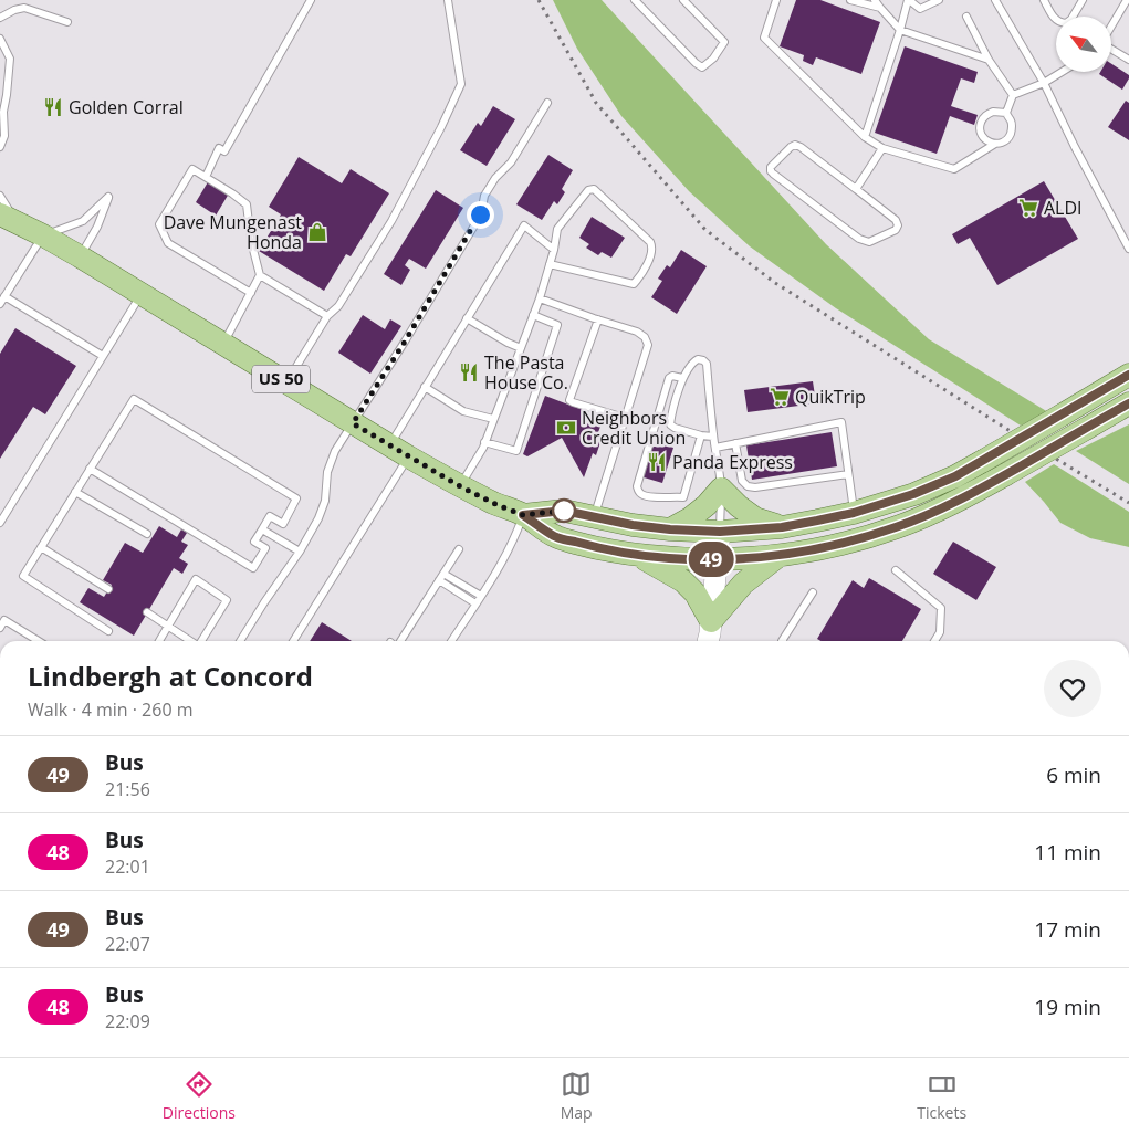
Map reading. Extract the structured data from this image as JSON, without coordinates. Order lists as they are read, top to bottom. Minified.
{"streets":{"main road":["US 50"]},"places":{"restaurant":["Golden Corral","The Pasta House Co.","Panda Express"],"supermarket":["ALDI","QuikTrip"],"shop":["Dave Mungenast Honda"],"bank":["Neighbors Credit Union"]},"lines":["bus line 49"],"north":"top left","page":{"on_map":"49","heading":["Lindbergh at Concord","Walk · 4 min · 260 m"],"list":[{"mark":"49","name":"Bus","note":"21:56","value":"6 min"},{"mark":"48","name":"Bus","note":"22:01","value":"11 min"},{"mark":"49","name":"Bus","note":"22:07","value":"17 min"},{"mark":"48","name":"Bus","note":"22:09","value":"19 min"}],"tabs":["Directions","Map","Tickets"]}}
